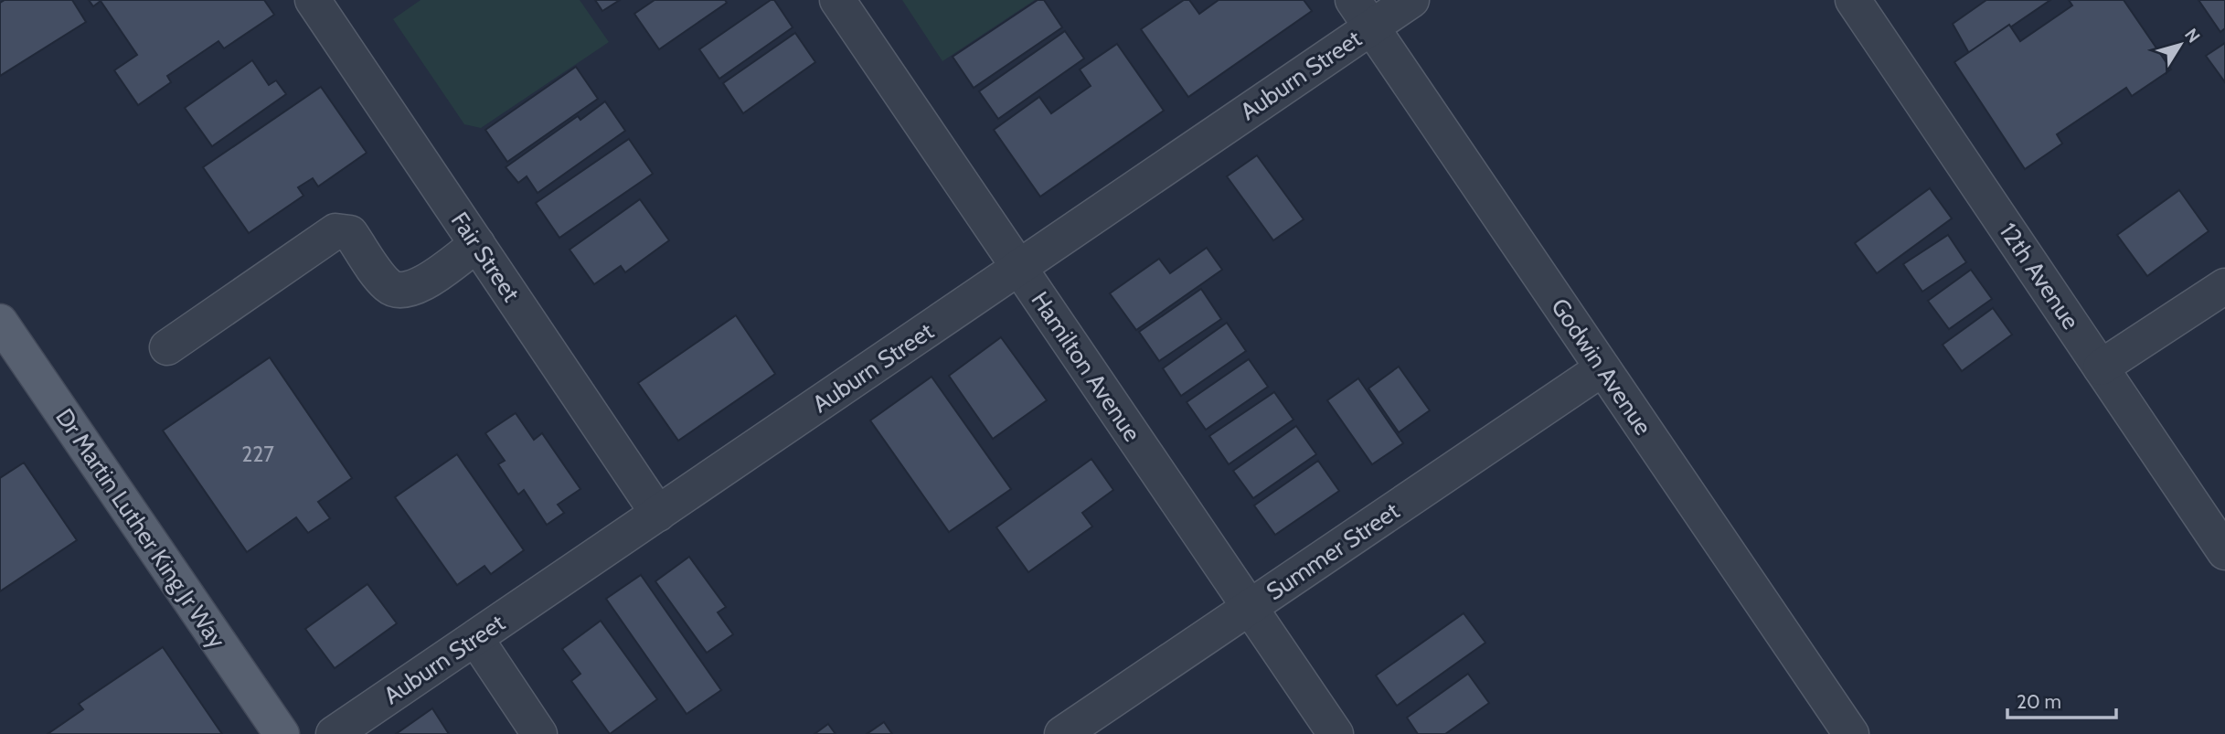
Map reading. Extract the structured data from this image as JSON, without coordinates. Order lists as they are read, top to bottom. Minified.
{"streets":{"main road":["Dr Martin Luther King Jr Way"],"street":["Auburn Street","Fair Street","12th Avenue","Hamilton Avenue","Godwin Avenue","Summer Street"]},"crossings":[["Auburn Street","Fair Street"],["Auburn Street","Hamilton Avenue"],["Auburn Street","Godwin Avenue"],["Hamilton Avenue","Summer Street"],["Godwin Avenue","Summer Street"]],"house_numbers":["227"],"scale_bar":"20 m","north":"top right"}
